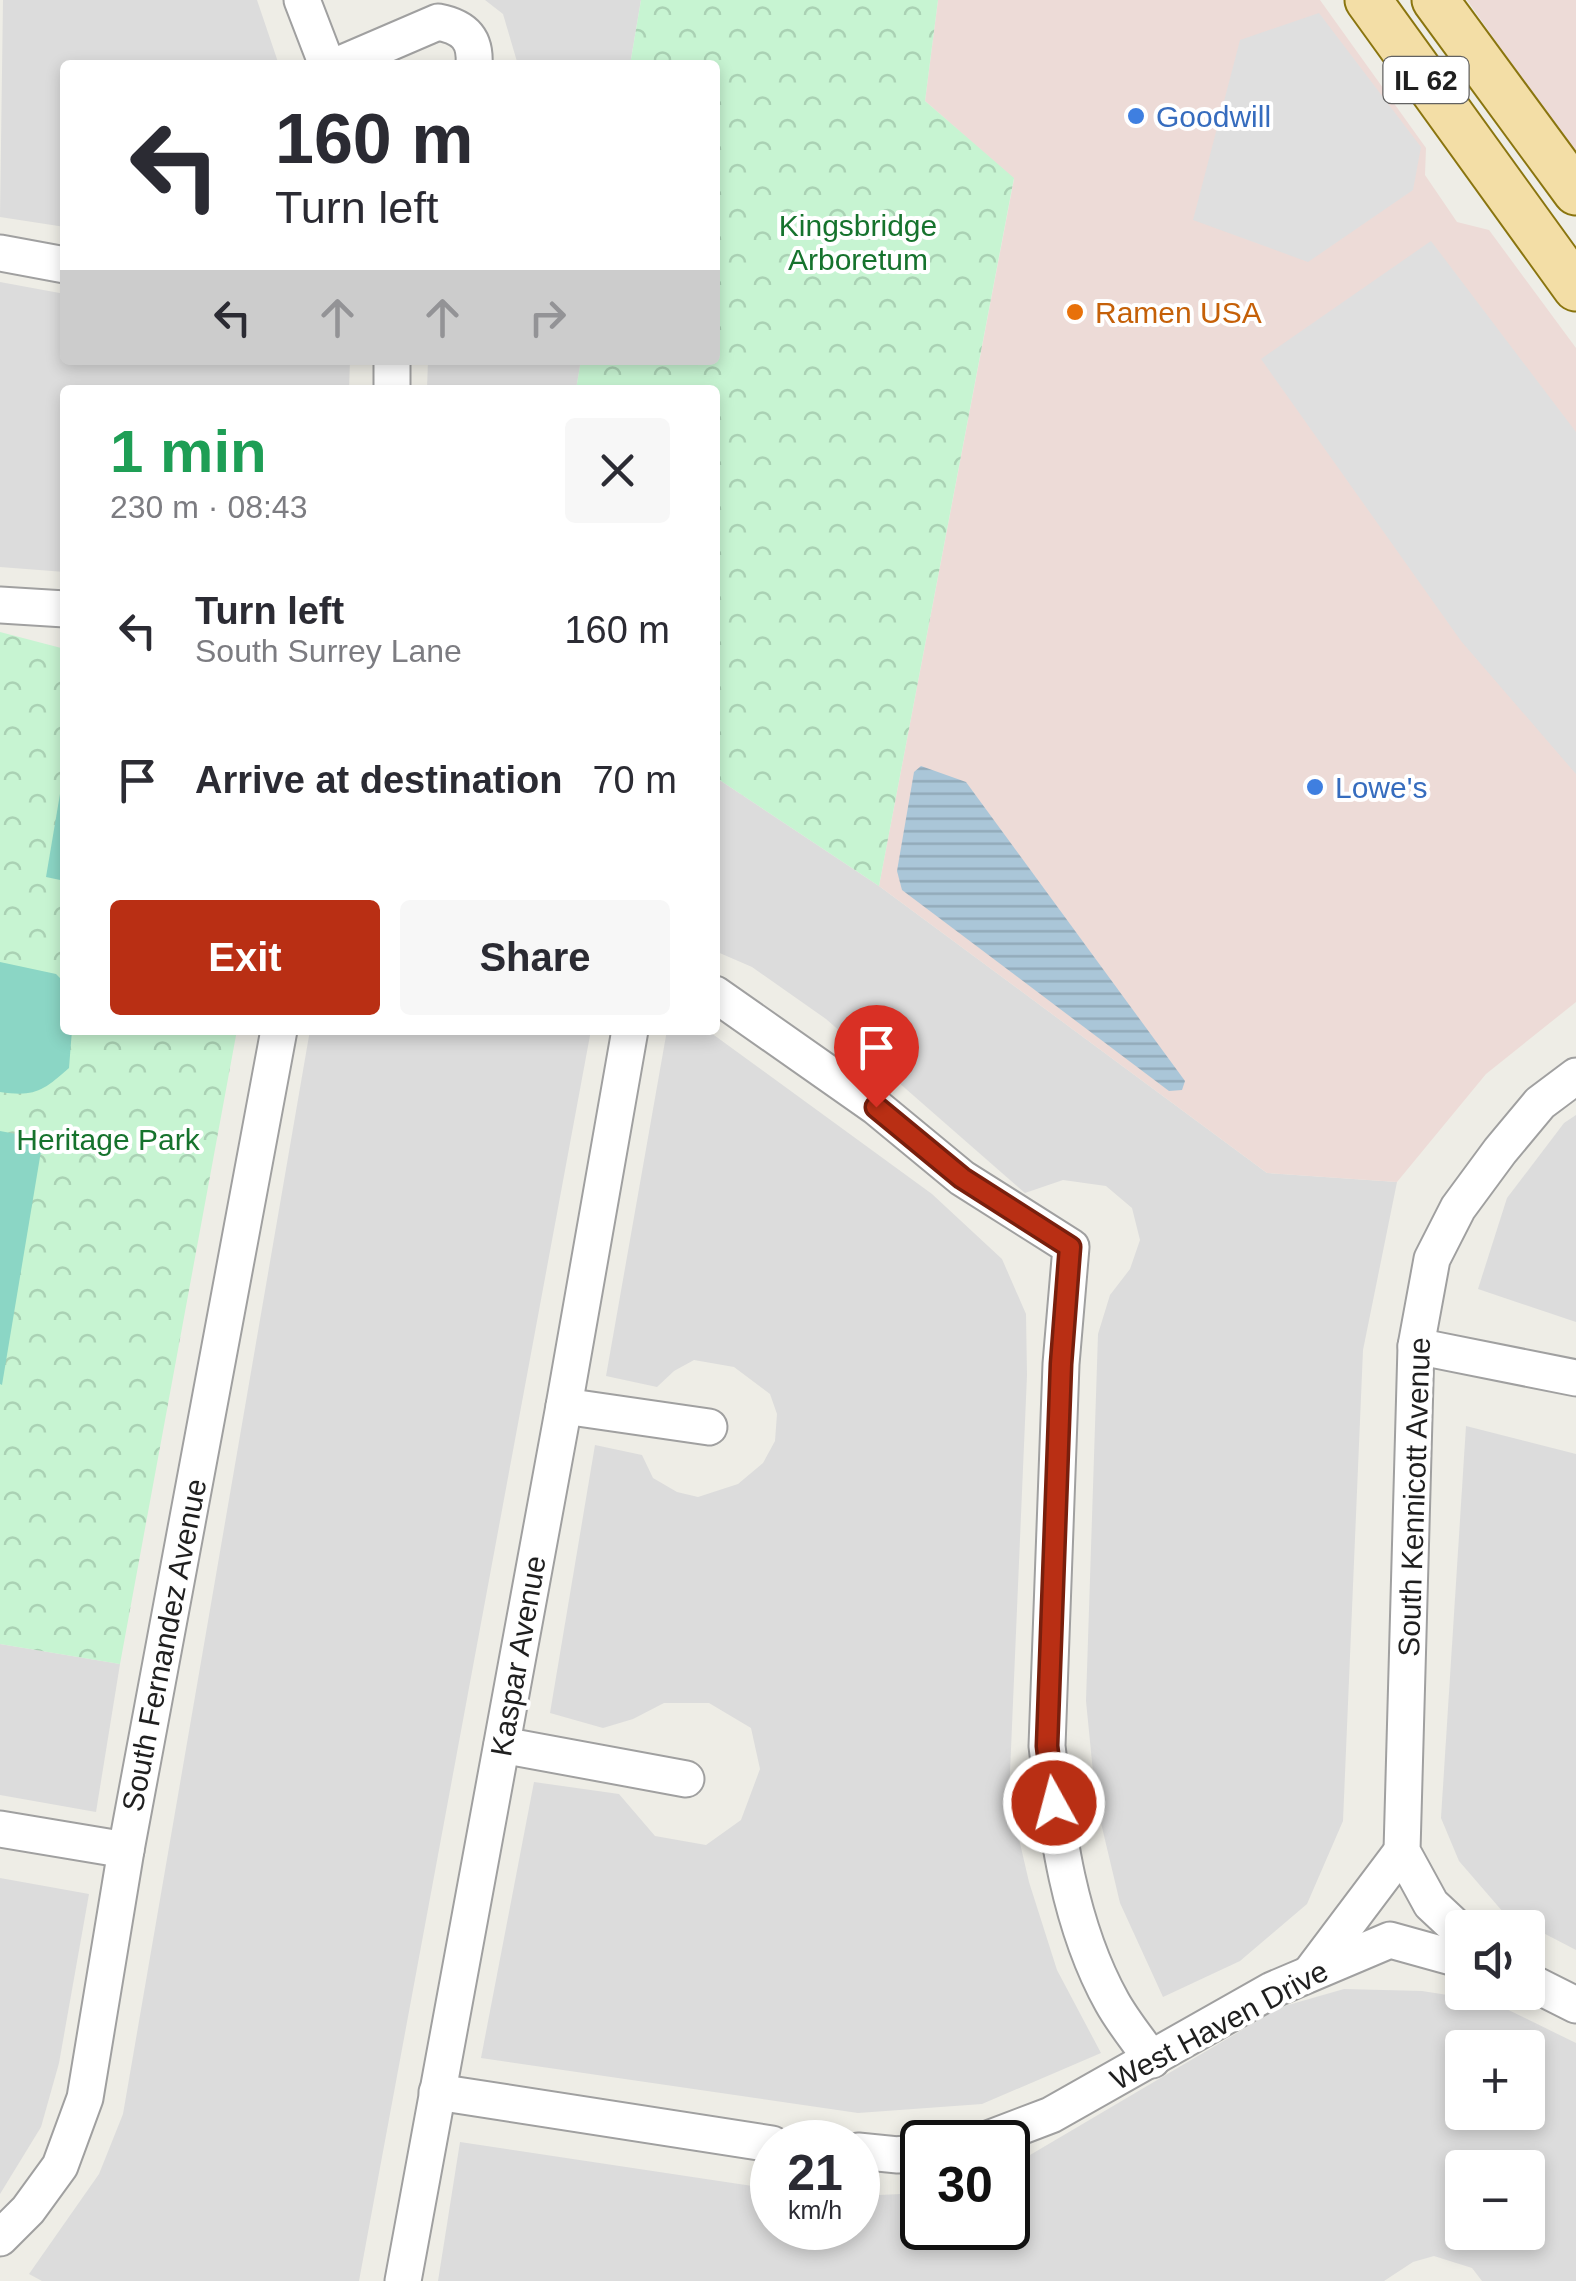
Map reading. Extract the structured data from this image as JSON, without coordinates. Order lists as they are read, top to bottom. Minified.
{"streets":{"main road":["IL 62"],"street":["South Kennicott Avenue","South Fernandez Avenue","Kaspar Avenue","West Haven Drive"]},"parks":["Kingsbridge Arboretum","Heritage Park"],"places":["Goodwill","Ramen USA","Lowe's"],"page":{"turn":["160 m","Turn left"],"heading":["1 min","230 m · 08:43"],"list":[{"name":"Turn left","note":"South Surrey Lane","value":"160 m"},{"name":"Arrive at destination","value":"70 m"}],"buttons":["Exit","Share"],"map_buttons":["+","−"],"speed":"21 km/h","limit":"30"}}
